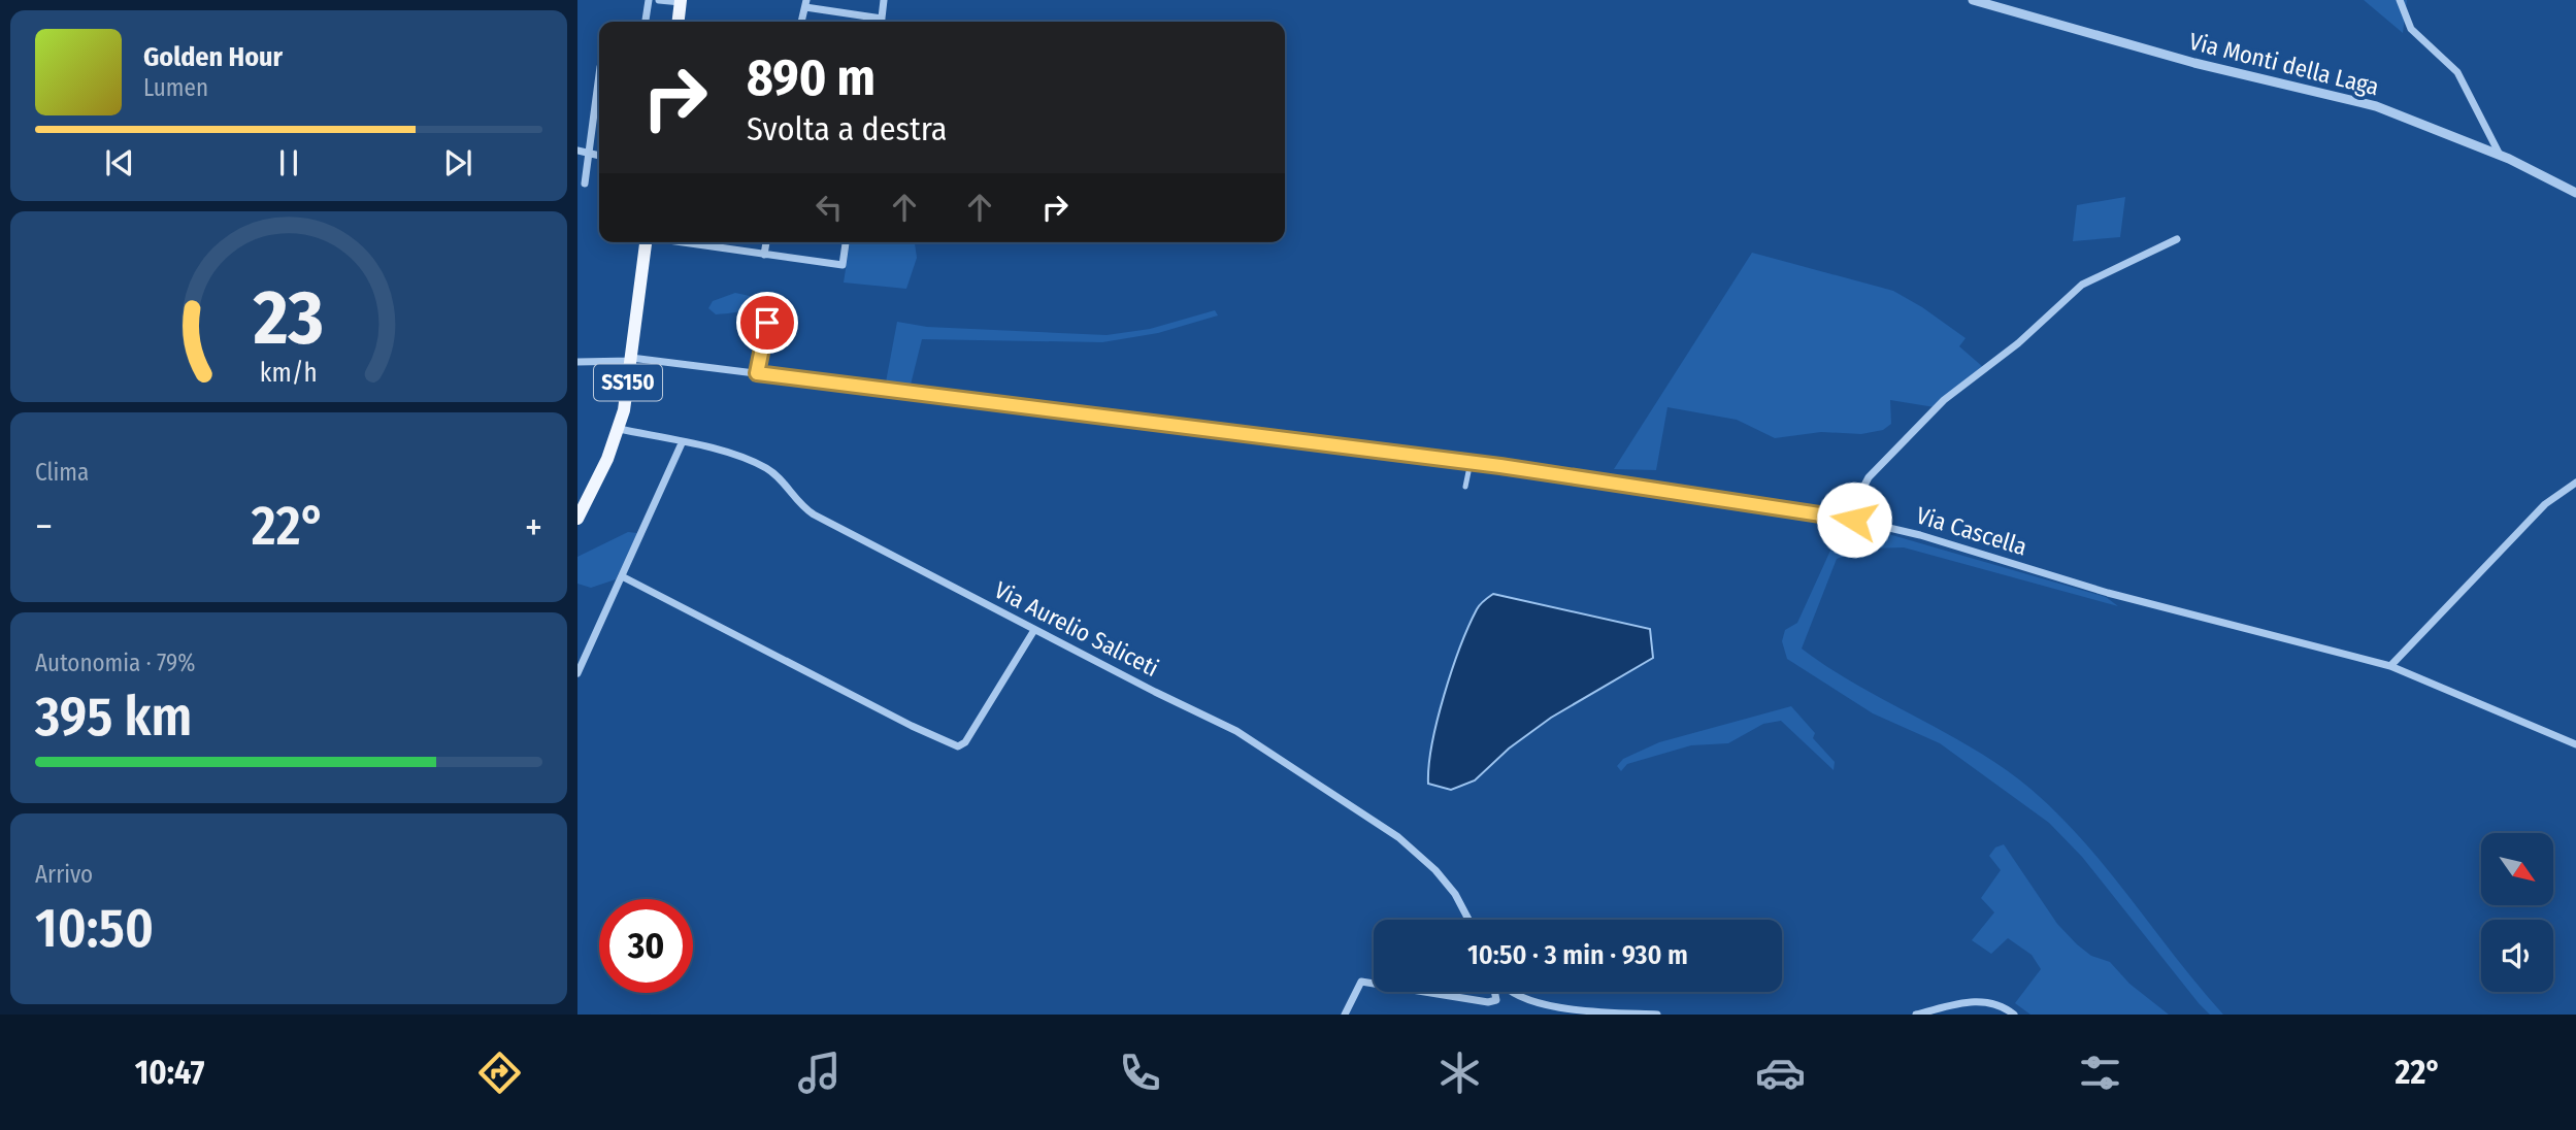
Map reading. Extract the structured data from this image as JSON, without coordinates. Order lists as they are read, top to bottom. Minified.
{"streets":{"main road":["SS150"],"street":["Via Monti della Laga","Via Cascella","Via Aurelio Saliceti"]},"crossings":[["SS150","Via Cascella"],["SS150","Via Aurelio Saliceti"]],"north":"bottom right","page":{"turn":["890 m","Svolta a destra"],"song":["Golden Hour","Lumen"],"tile":["Clima",["Autonomia · 79%","395 km"],["Arrivo","10:50"]],"heat":["−","22°","+"],"limit":"30","trip":"10:50 · 3 min · 930 m","tabs":["10:47","22°"],"gauge":["23","km/h"]}}
